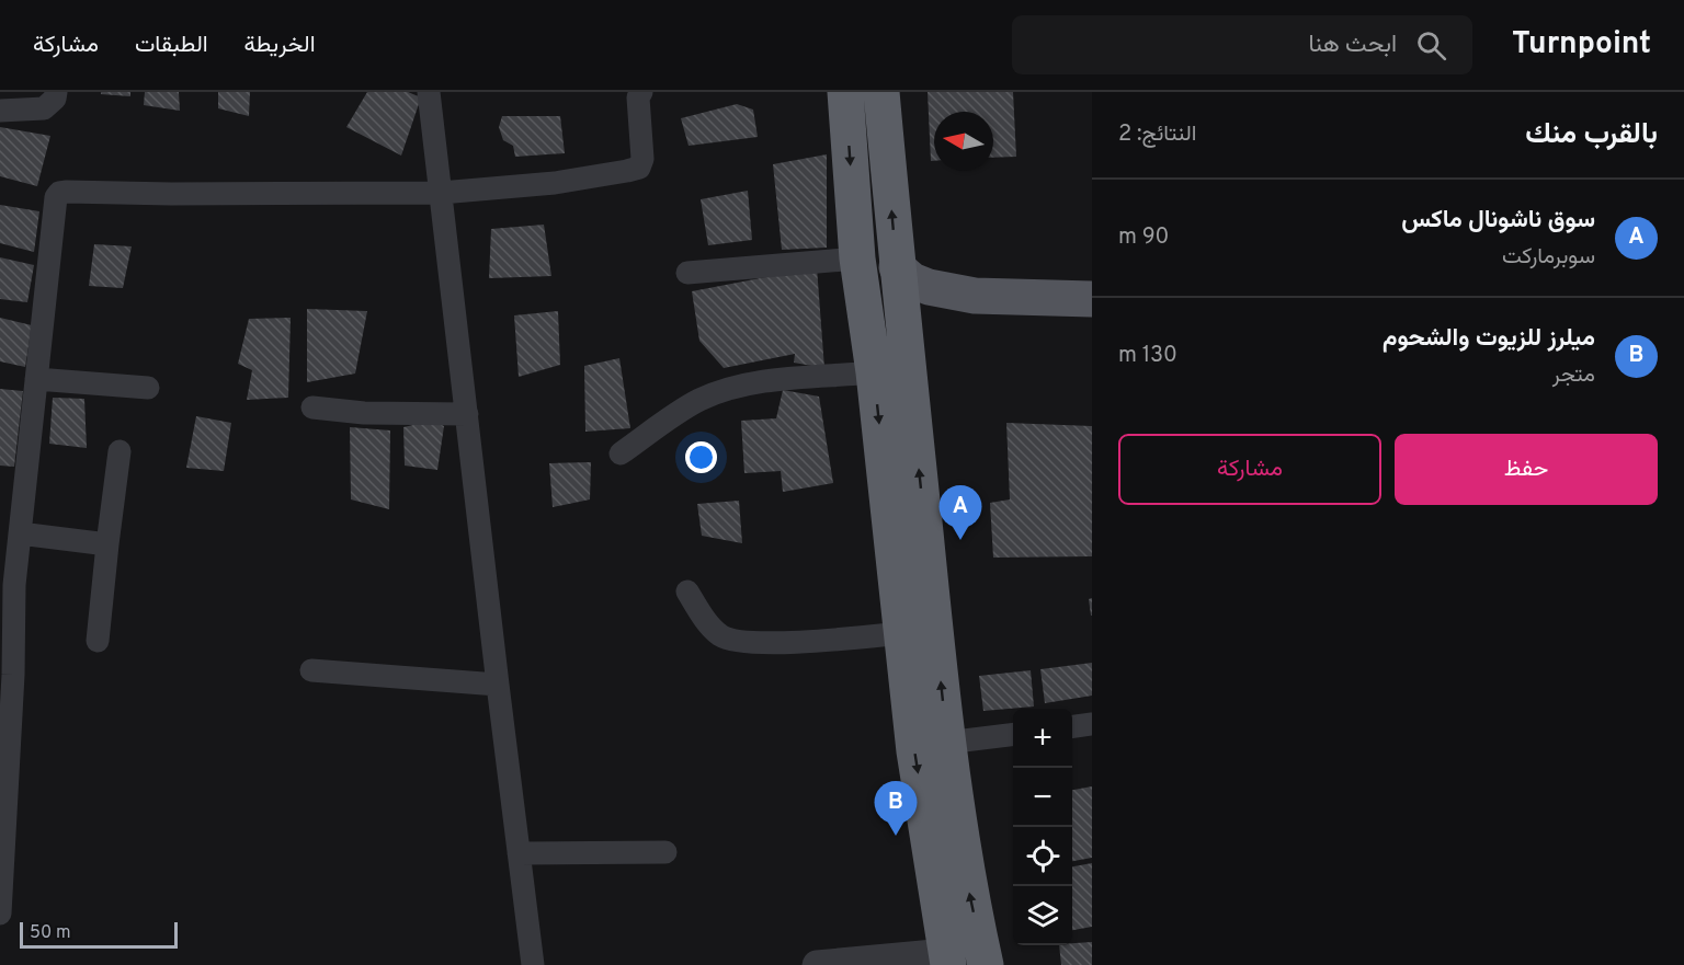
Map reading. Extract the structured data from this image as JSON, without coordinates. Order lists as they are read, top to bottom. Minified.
{"scale_bar":"50 m","north":"left","page":{"header":"Turnpoint","search":"ابحث هنا","nav":["الخريطة","الطبقات","مشاركة"],"heading":["بالقرب منك","النتائج: 2"],"list":[{"mark":"A","name":"سوق ناشونال ماكس","note":"سوبرماركت","value":"90 m"},{"mark":"B","name":"ميلرز للزيوت والشحوم","note":"متجر","value":"130 m"}],"buttons":["حفظ","مشاركة"],"pins":["A","B"],"map_buttons":["+","−"],"scale":"50 m"}}
